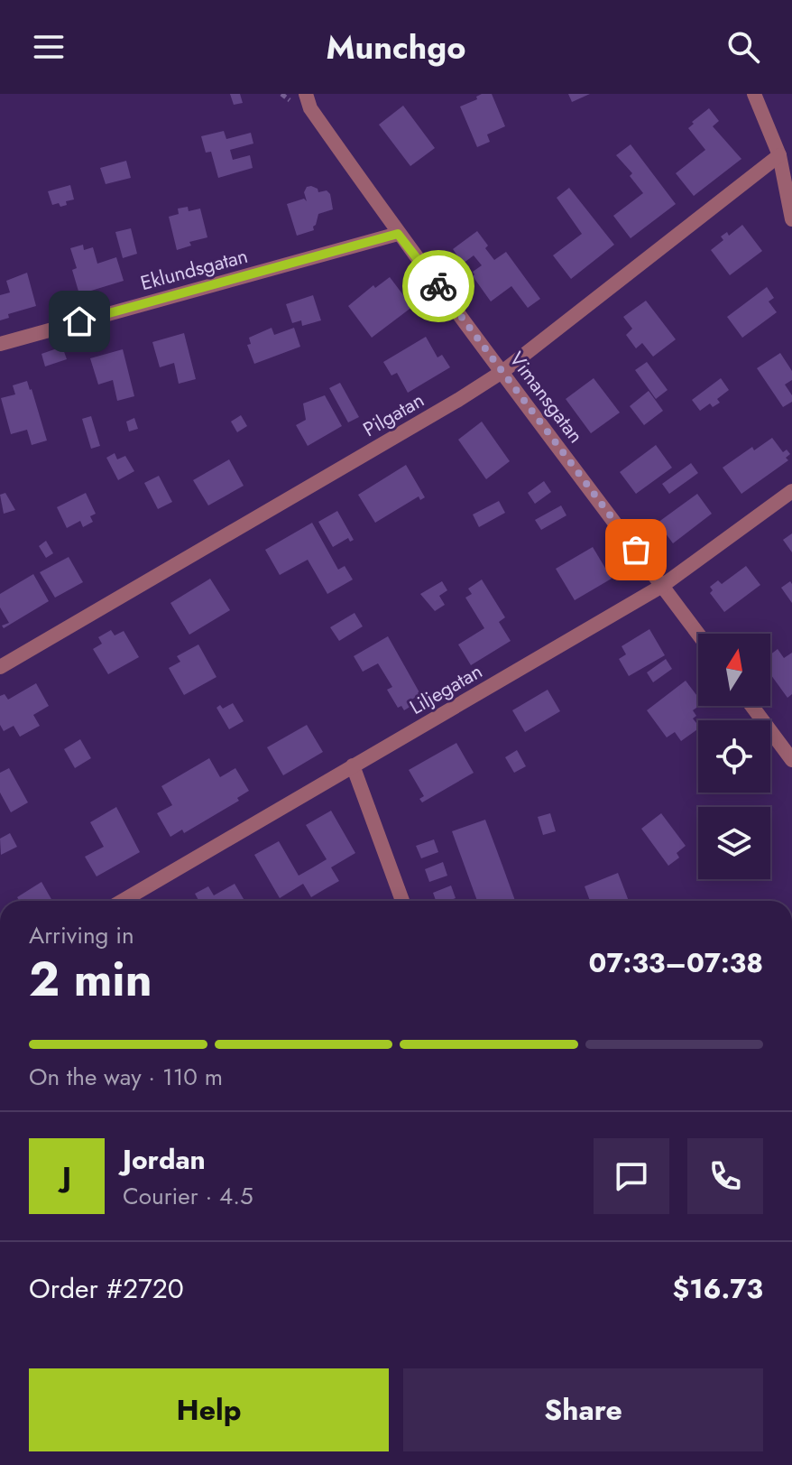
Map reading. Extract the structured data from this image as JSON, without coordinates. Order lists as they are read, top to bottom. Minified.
{"streets":{"street":["Eklundsgatan","Vimansgatan","Pilgatan","Liljegatan"]},"crossings":[["Eklundsgatan","Vimansgatan"],["Vimansgatan","Pilgatan"],["Vimansgatan","Liljegatan"]],"north":"top","page":{"header":"Munchgo","heading":["2 min","Arriving in","07:33–07:38"],"panel":["Jordan","Courier · 4.5","Order #2720","$16.73"],"bar":"On the way · 110 m","round":"J","buttons":["Help","Share"]}}
